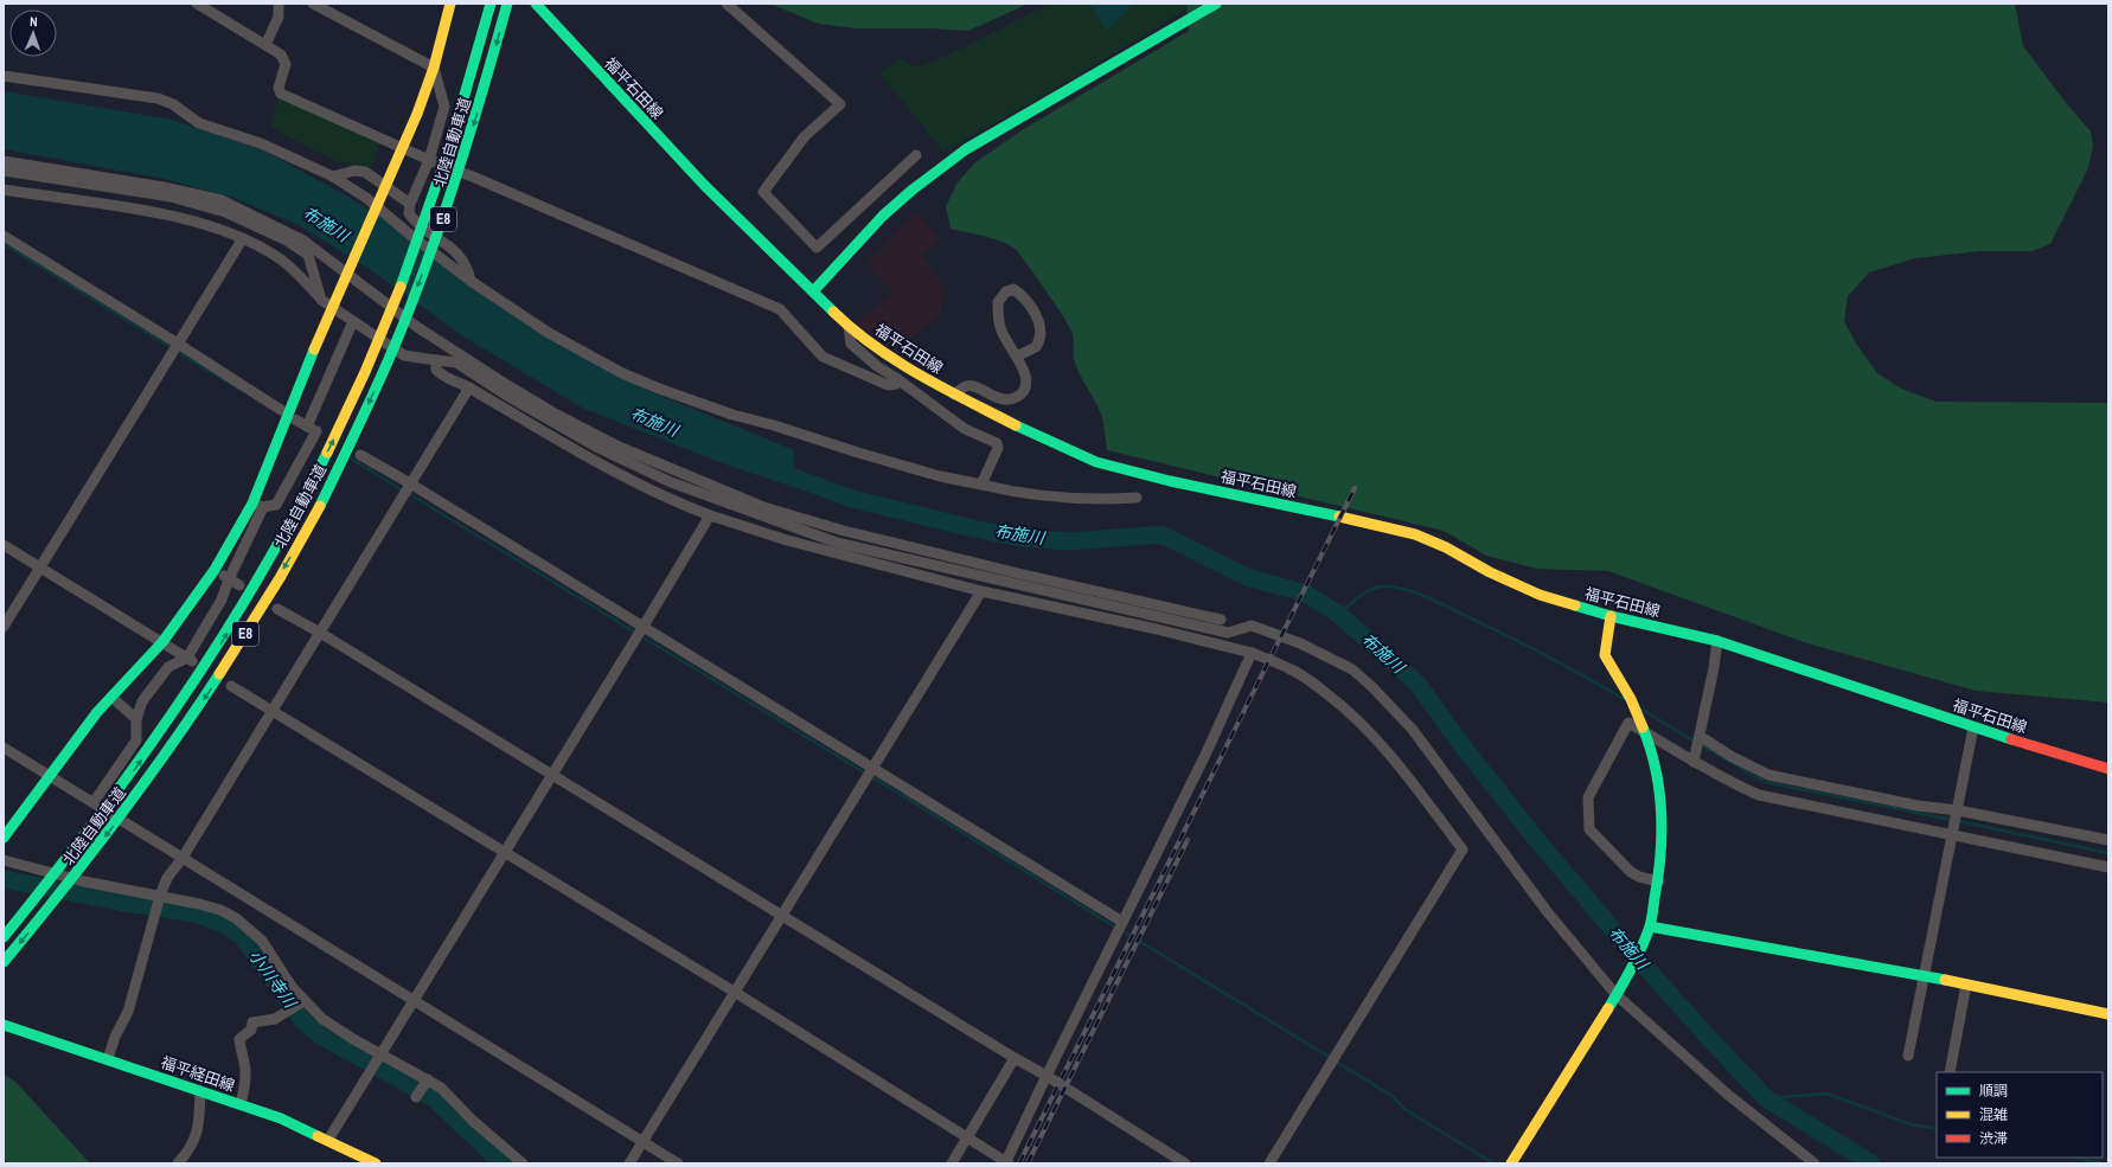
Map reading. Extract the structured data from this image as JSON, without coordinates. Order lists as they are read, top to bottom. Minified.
{"streets":{"main road":["福平石田線","北陸自動車道","E8","福平経田線"]},"water":["布施川","小川寺川"],"legend":["順調","混雑","渋滞"],"north":"top"}
